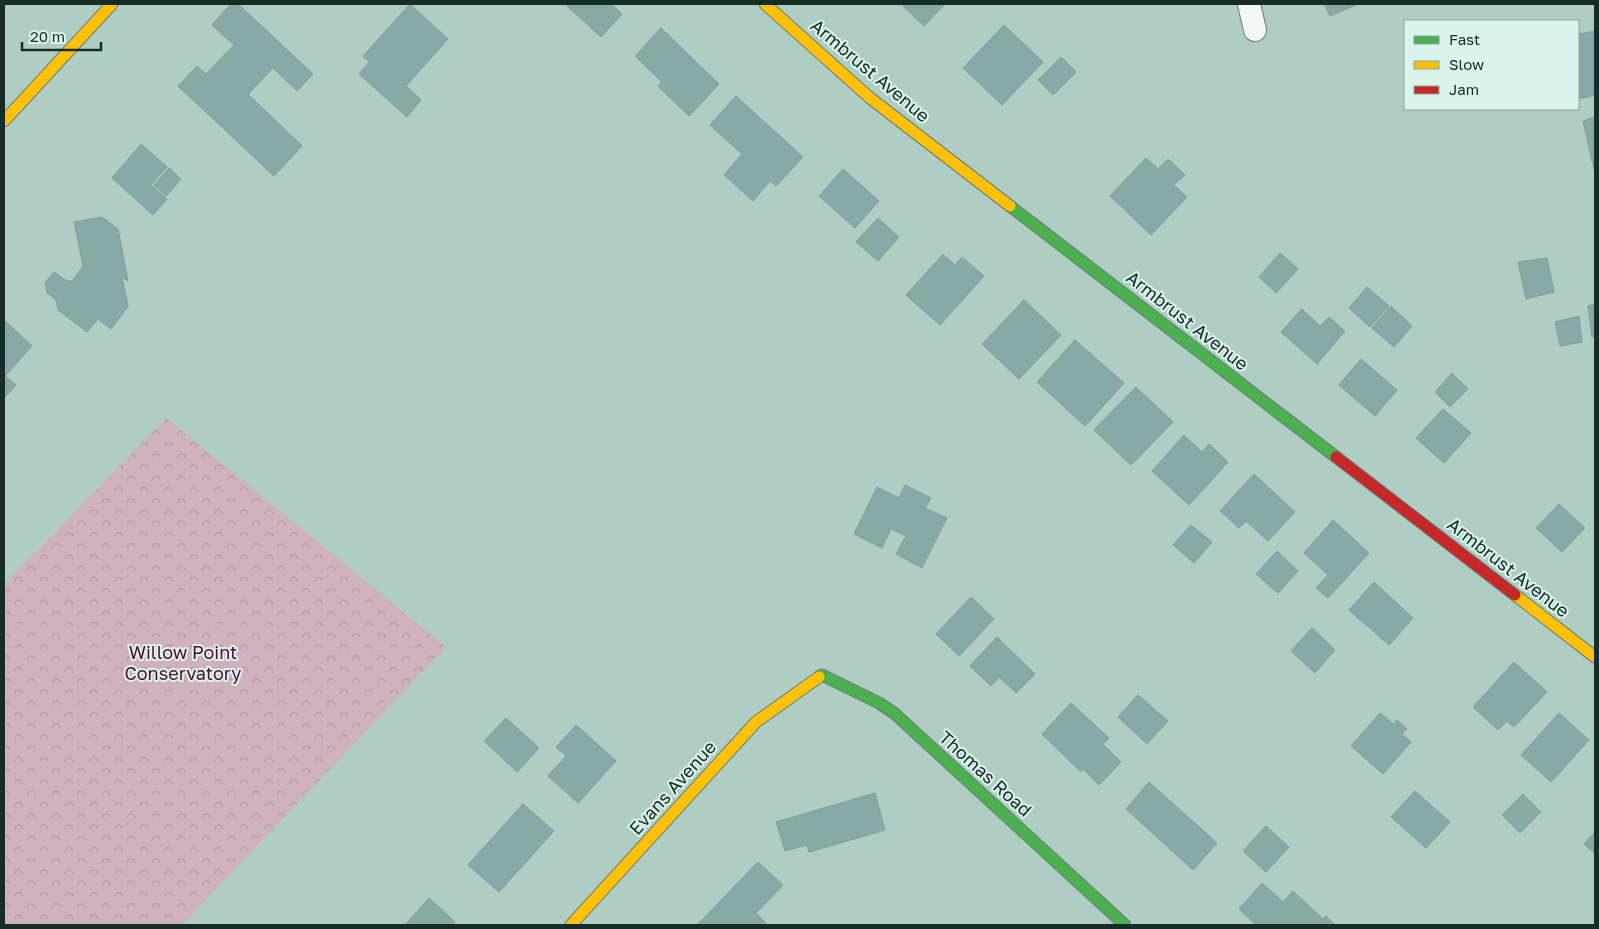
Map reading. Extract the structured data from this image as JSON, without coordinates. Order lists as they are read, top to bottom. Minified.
{"streets":{"street":["Armbrust Avenue","Thomas Road","Evans Avenue"]},"crossings":[["Thomas Road","Evans Avenue"]],"parks":["Willow Point Conservatory"],"legend":["Fast","Slow","Jam"],"scale_bar":"20 m"}
